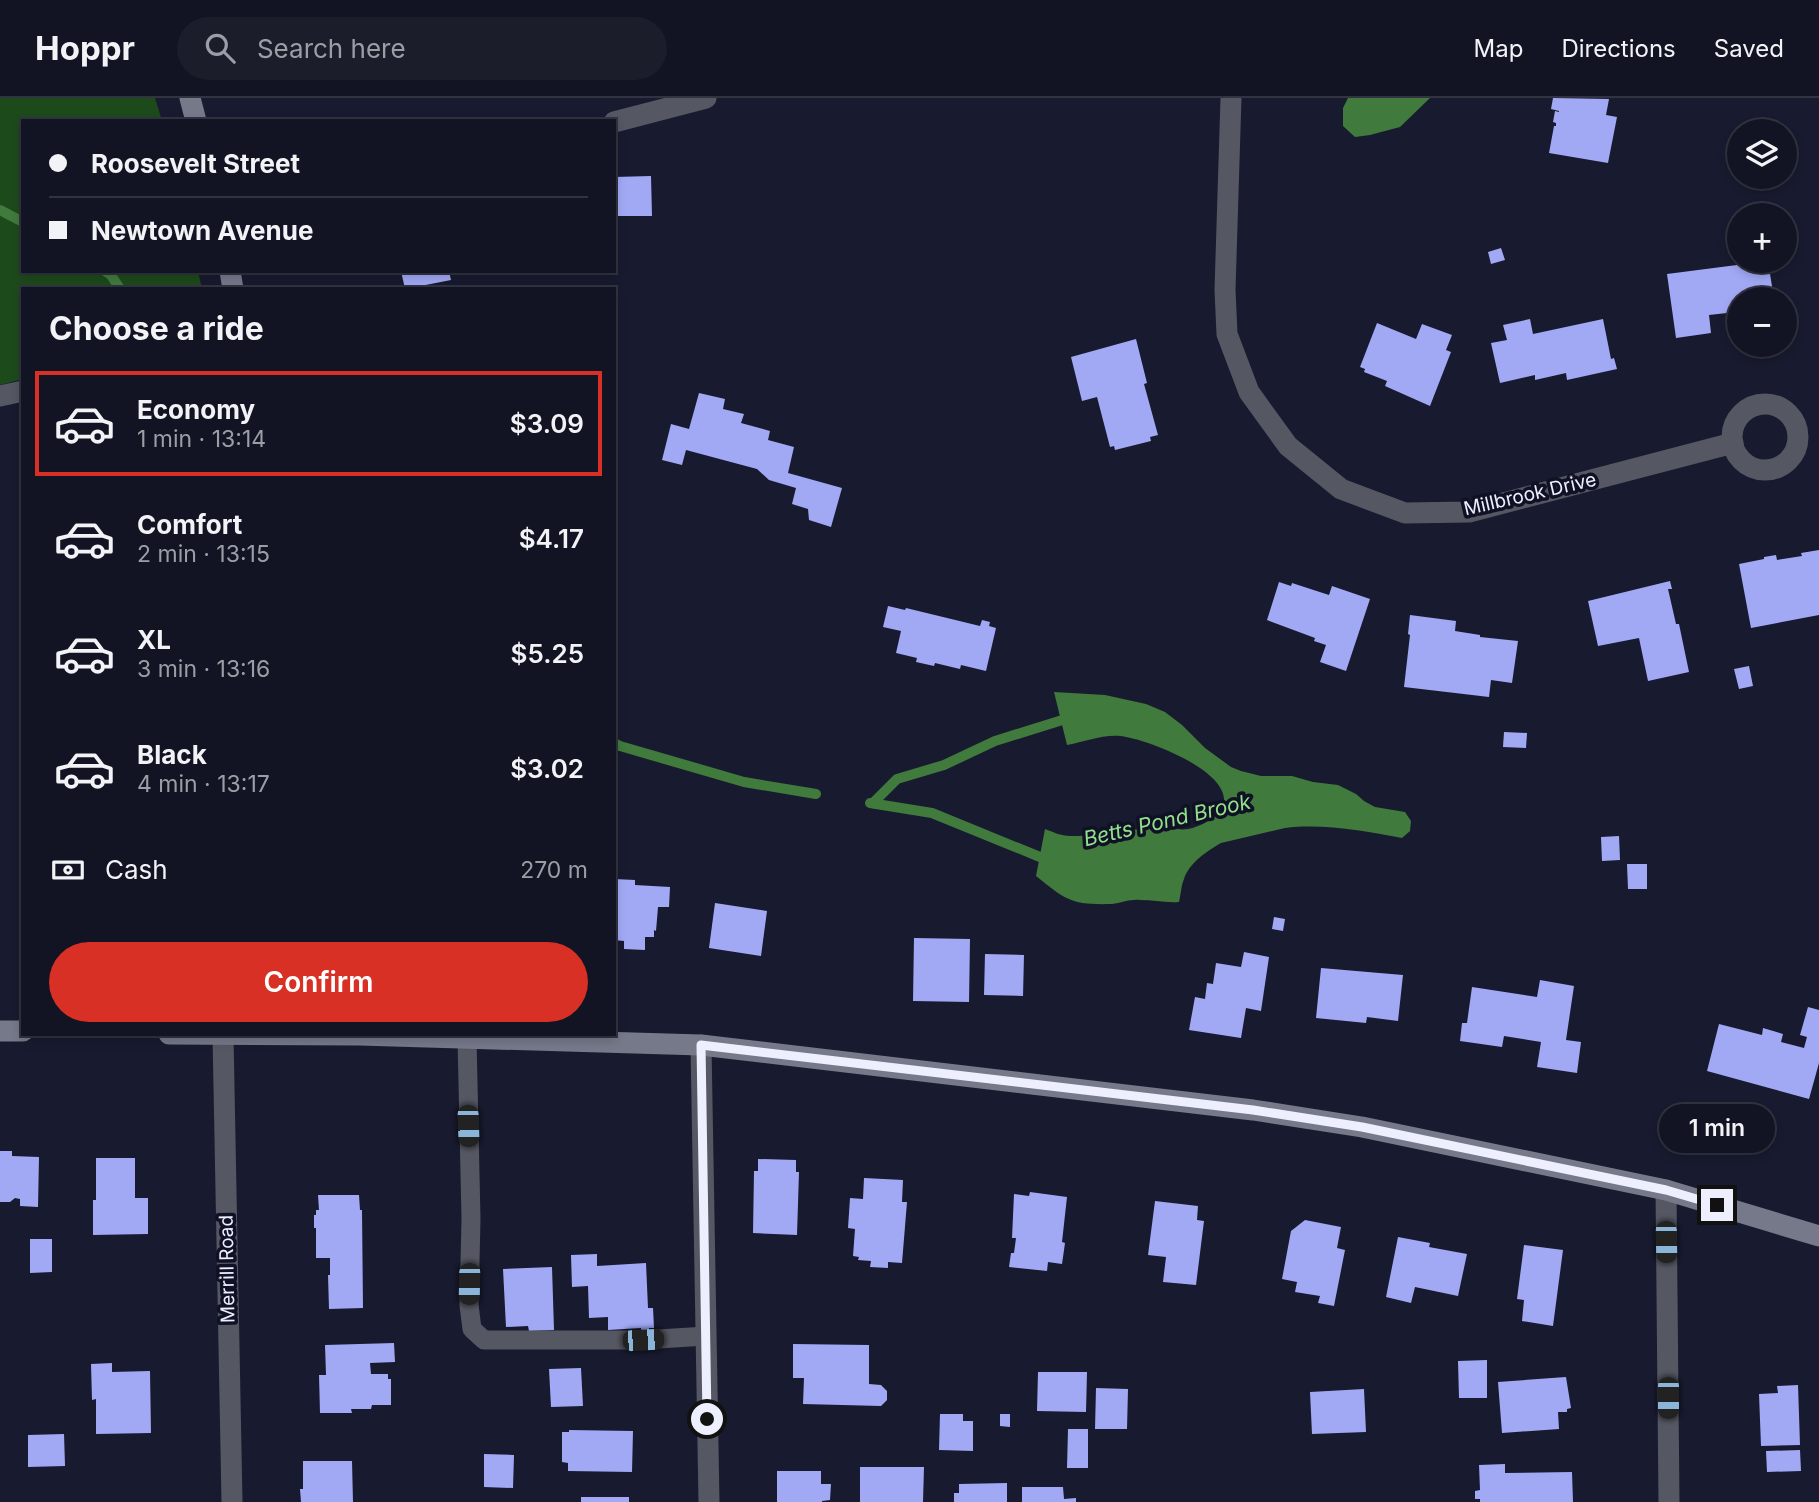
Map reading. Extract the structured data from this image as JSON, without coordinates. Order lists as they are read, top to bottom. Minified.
{"streets":{"street":["Millbrook Drive","Merrill Road"]},"water":["Betts Pond Brook"],"page":{"header":"Hoppr","search":"Search here","nav":["Map","Directions","Saved"],"map_buttons":["+","−"],"banner":["Roosevelt Street","Newtown Avenue"],"heading":"Choose a ride","list":[{"name":"Economy","note":"1 min · 13:14","value":"$3.09"},{"name":"Comfort","note":"2 min · 13:15","value":"$4.17"},{"name":"XL","note":"3 min · 13:16","value":"$5.25"},{"name":"Black","note":"4 min · 13:17","value":"$3.02"}],"pay":["Cash","270 m"],"buttons":"Confirm","bubble":"1 min"}}
